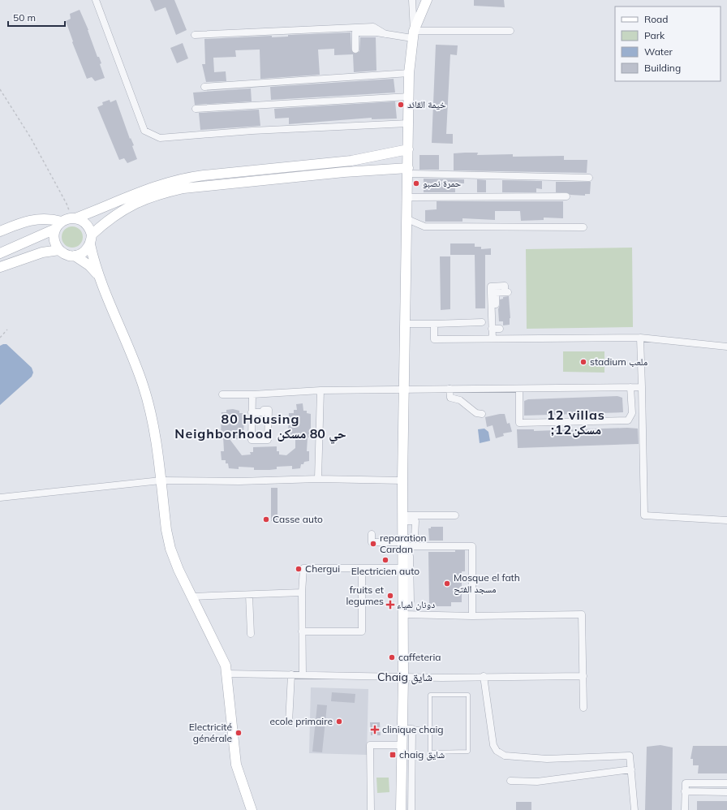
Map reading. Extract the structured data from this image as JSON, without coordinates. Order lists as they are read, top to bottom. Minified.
{"districts":["12 villas ;12مسكن","80 Housing Neighborhood حي 80 مسكن","Chaig شايق"],"places":{"other":["خيمة القائد","حمرة نصبو","stadium ملعب","Casse auto","reparation Cardan","Electricien auto","Chergui","Mosque el fath مسجد الفتح","fruits et legumes","caffeteria","ecole primaire","Electricité générale"],"health":["دونان لمياء","clinique chaig"],"transit":["chaig شايق"]},"legend":["Road","Park","Water","Building"],"scale_bar":"50 m"}
